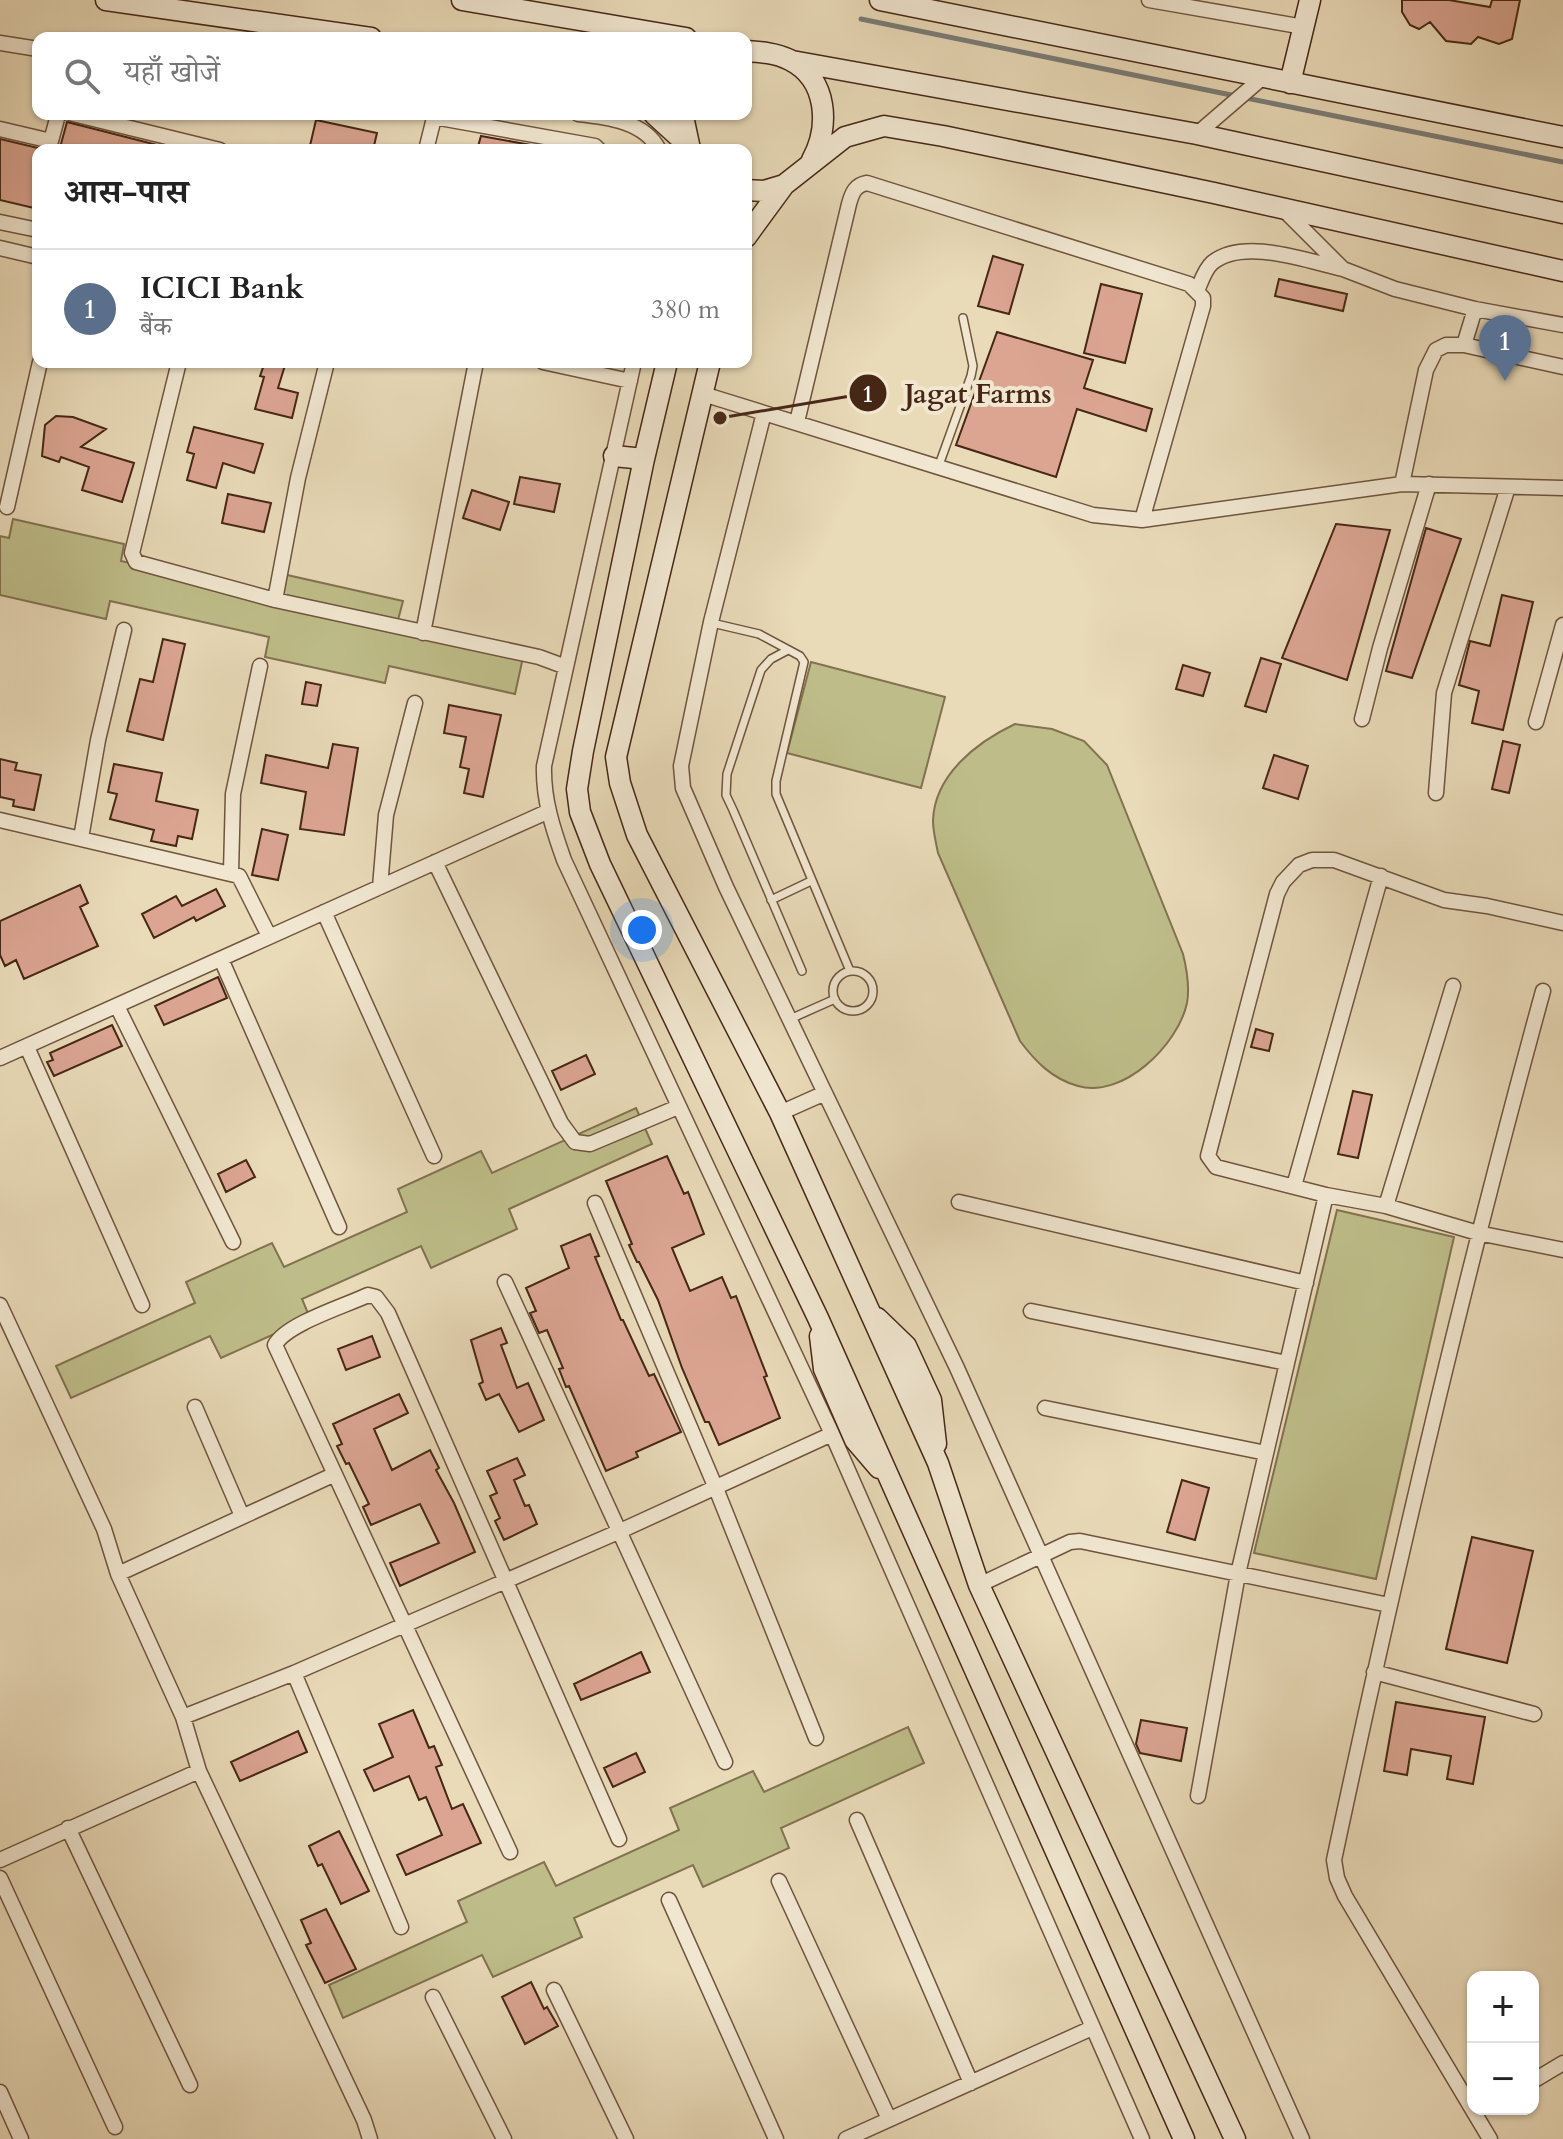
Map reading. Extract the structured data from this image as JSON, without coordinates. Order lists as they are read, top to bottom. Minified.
{"places":["Jagat Farms"],"page":{"search":"यहाँ खोजें","heading":"आस-पास","list":[{"mark":"1","name":"ICICI Bank","note":"बैंक","value":"380 m"}],"pins":"1","map_buttons":["+","−"]}}
